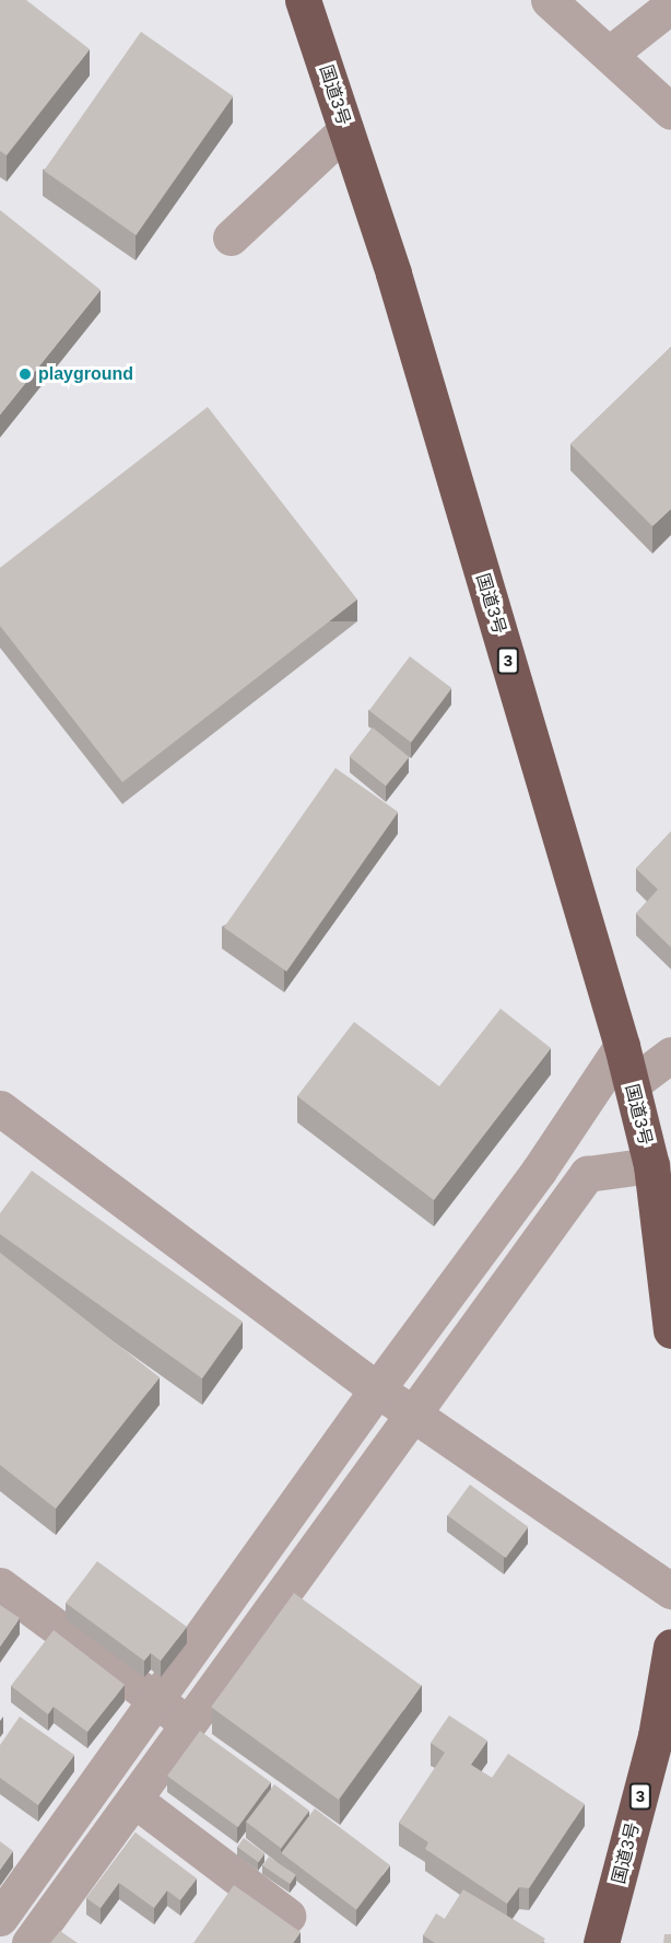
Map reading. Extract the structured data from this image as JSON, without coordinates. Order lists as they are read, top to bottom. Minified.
{"streets":{"highway":["国道3号","3"]},"places":["playground"]}
